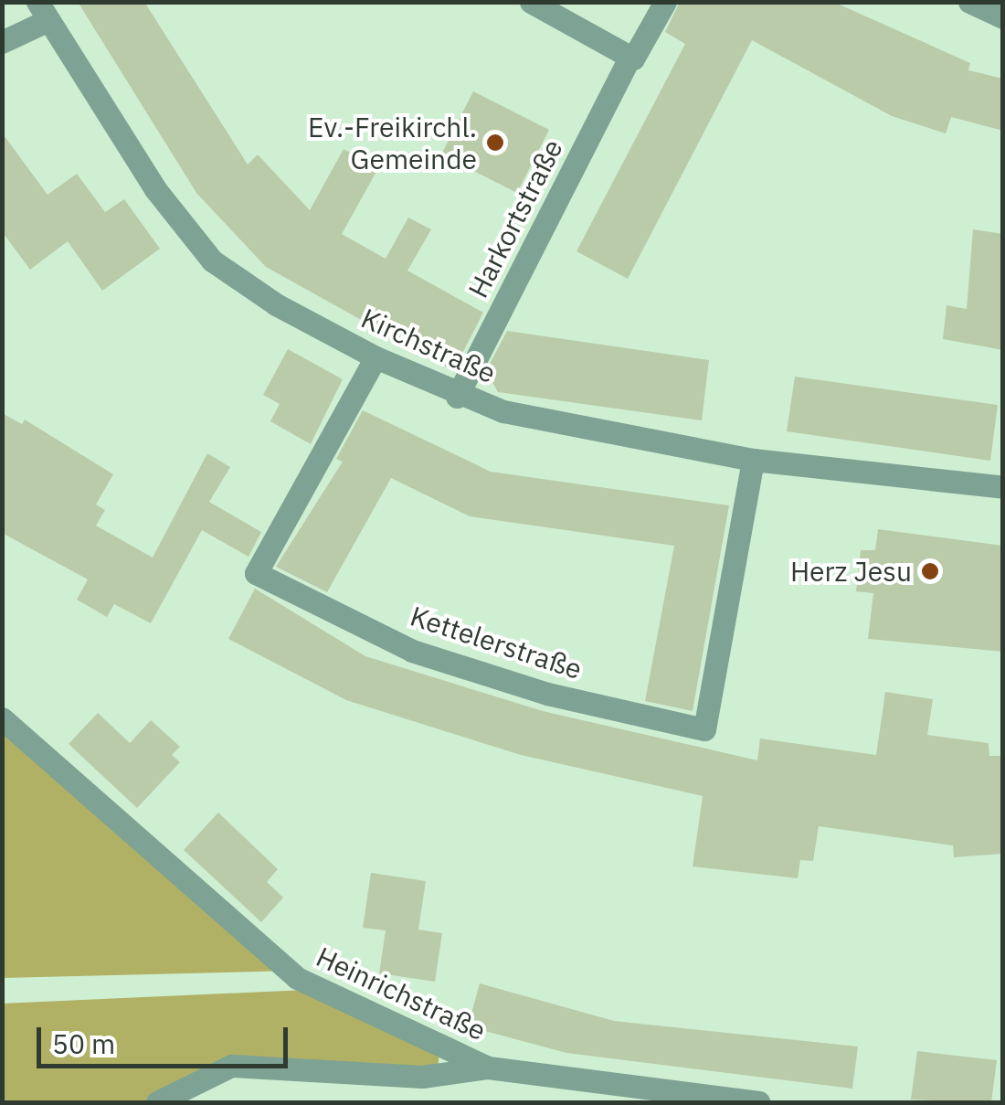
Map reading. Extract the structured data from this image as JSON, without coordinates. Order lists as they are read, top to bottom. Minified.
{"streets":{"street":["Harkortstraße","Kirchstraße","Kettelerstraße","Heinrichstraße"]},"crossings":[["Harkortstraße","Kirchstraße"],["Kirchstraße","Kettelerstraße"]],"places":["Ev.-Freikirchl. Gemeinde","Herz Jesu"],"scale_bar":"50 m"}
